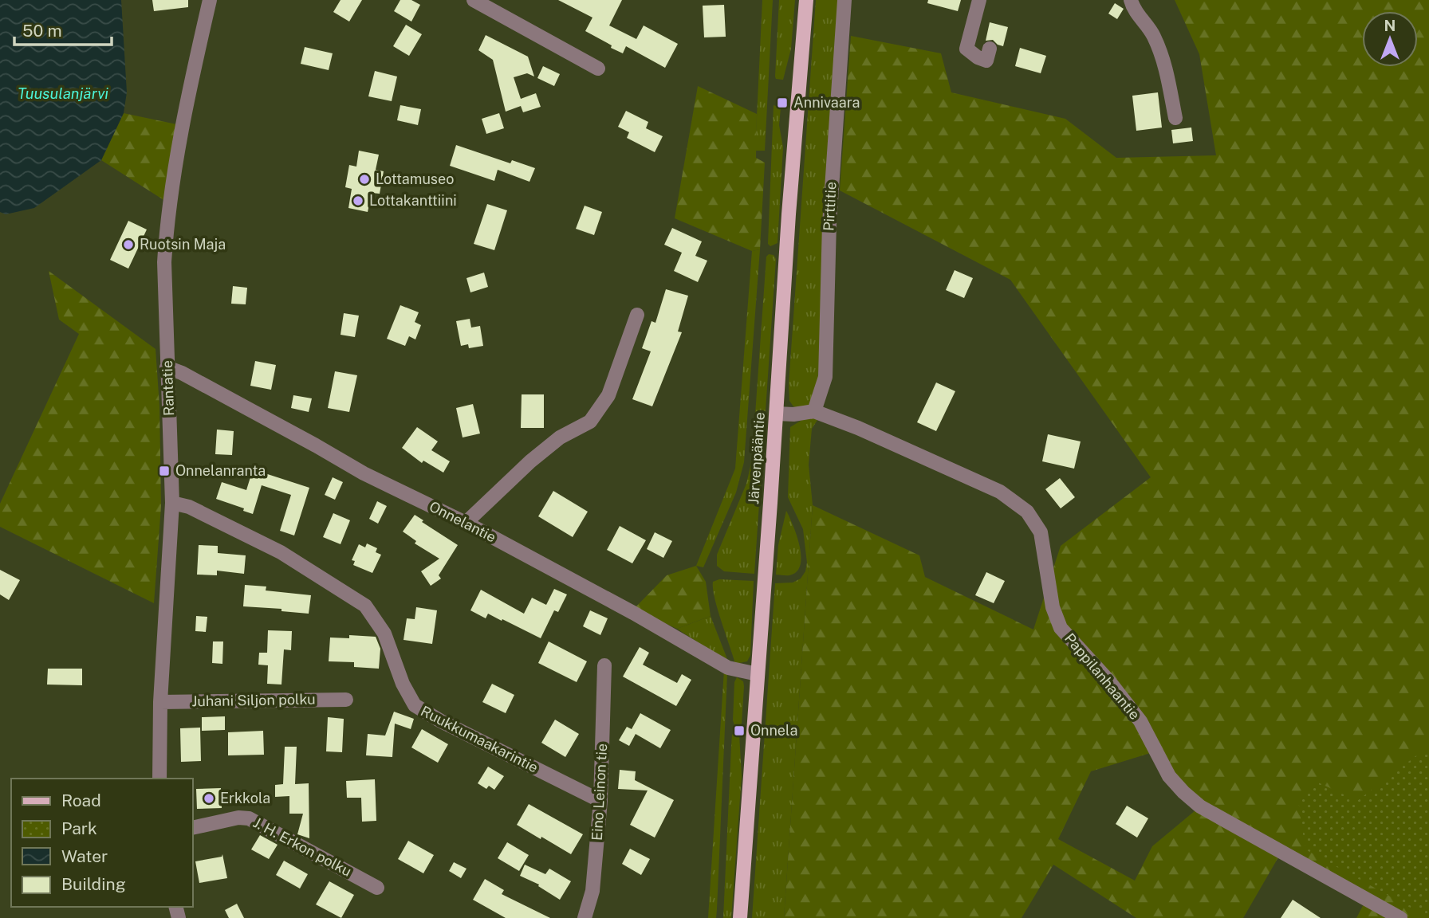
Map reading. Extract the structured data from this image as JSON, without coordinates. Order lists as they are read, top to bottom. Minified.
{"streets":{"main road":["Järvenpääntie"],"street":["Pirttitie","Rantatie","Onnelantie","Pappilanhaantie","Juhani Siljon polku","Ruukkumaakarintie","Eino Leinon tie","J. H. Erkon polku"]},"crossings":[["Pirttitie","Pappilanhaantie"],["Rantatie","Onnelantie"],["Rantatie","Juhani Siljon polku"],["Rantatie","Ruukkumaakarintie"],["Järvenpääntie","Onnelantie"],["Järvenpääntie","Pappilanhaantie"],["Ruukkumaakarintie","Eino Leinon tie"]],"water":["Tuusulanjärvi"],"places":{"transit":["Annivaara","Onnelanranta","Onnela"],"other":["Lottamuseo","Lottakanttiini","Ruotsin Maja","Erkkola"]},"legend":["Road","Park","Water","Building"],"scale_bar":"50 m","north":"top"}
